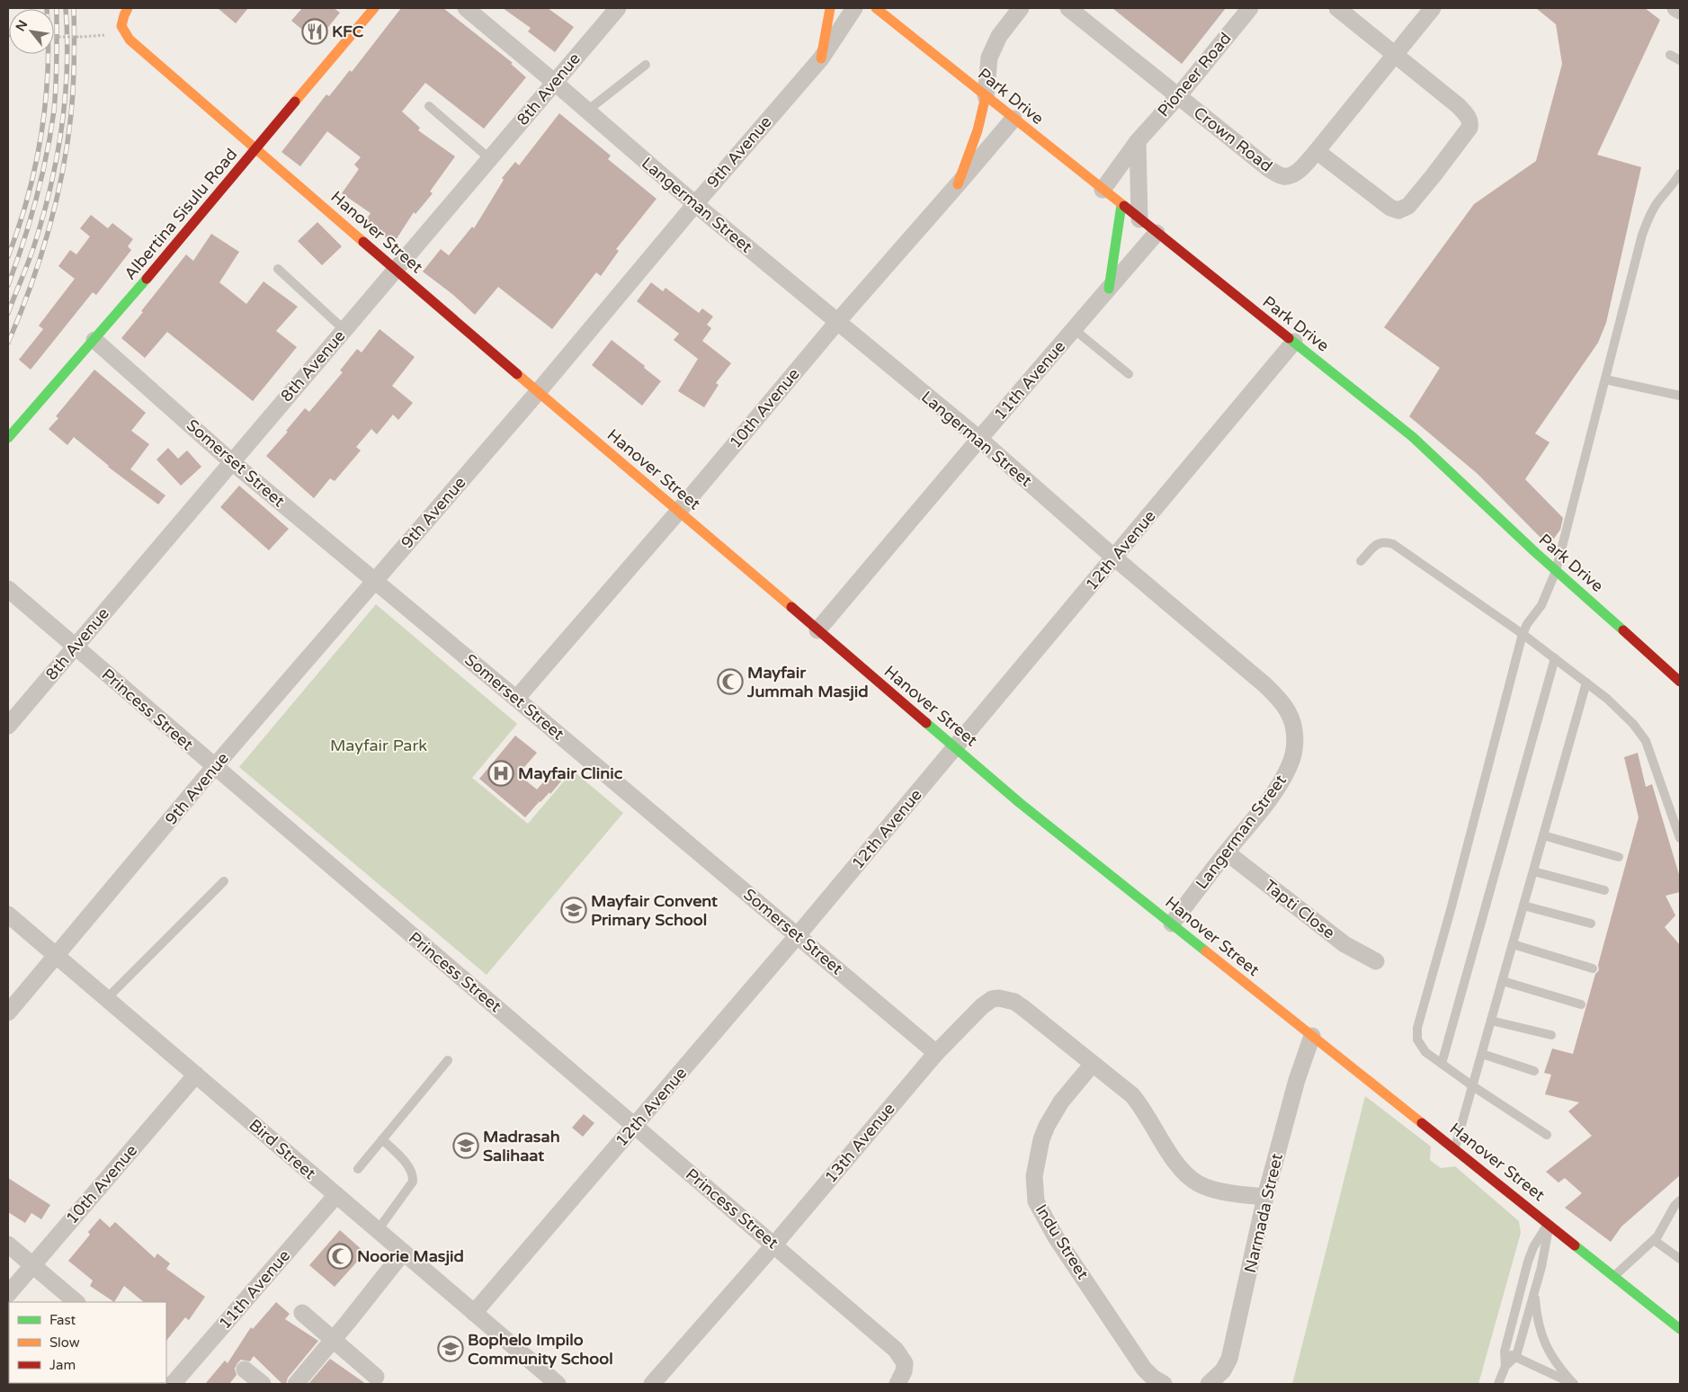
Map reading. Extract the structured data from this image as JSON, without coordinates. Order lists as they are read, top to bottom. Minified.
{"streets":{"street":["Pioneer Road","8th Avenue","Park Drive","Crown Road","9th Avenue","Langerman Street","Albertina Sisulu Road","Hanover Street","11th Avenue","10th Avenue","Somerset Street","12th Avenue","Princess Street","Tapti Close","13th Avenue","Bird Street","Narmada Street","Indu Street"]},"crossings":[["Pioneer Road","Park Drive"],["Pioneer Road","Crown Road"],["8th Avenue","Langerman Street"],["8th Avenue","Hanover Street"],["8th Avenue","Somerset Street"],["8th Avenue","Princess Street"],["Park Drive","11th Avenue"],["Park Drive","10th Avenue"],["Park Drive","12th Avenue"],["9th Avenue","Langerman Street"],["9th Avenue","Hanover Street"],["9th Avenue","Somerset Street"],["9th Avenue","Princess Street"],["9th Avenue","Bird Street"],["Langerman Street","Hanover Street"],["Langerman Street","11th Avenue"],["Langerman Street","10th Avenue"],["Langerman Street","12th Avenue"],["Langerman Street","Tapti Close"],["Albertina Sisulu Road","Hanover Street"],["Albertina Sisulu Road","Somerset Street"],["Hanover Street","11th Avenue"],["Hanover Street","10th Avenue"],["Hanover Street","12th Avenue"],["Hanover Street","Narmada Street"],["11th Avenue","Bird Street"],["10th Avenue","Somerset Street"],["10th Avenue","Bird Street"],["Somerset Street","12th Avenue"],["Somerset Street","13th Avenue"],["12th Avenue","Princess Street"],["12th Avenue","Bird Street"],["Princess Street","13th Avenue"],["13th Avenue","Narmada Street"],["13th Avenue","Indu Street"]],"parks":["Mayfair Park"],"places":{"restaurant":["KFC"],"mosque":["Mayfair Jummah Masjid","Noorie Masjid"],"hospital":["Mayfair Clinic"],"school or university":["Mayfair Convent Primary School","Madrasah Salihaat","Bophelo Impilo Community School"]},"legend":["Fast","Slow","Jam"],"north":"top left"}
